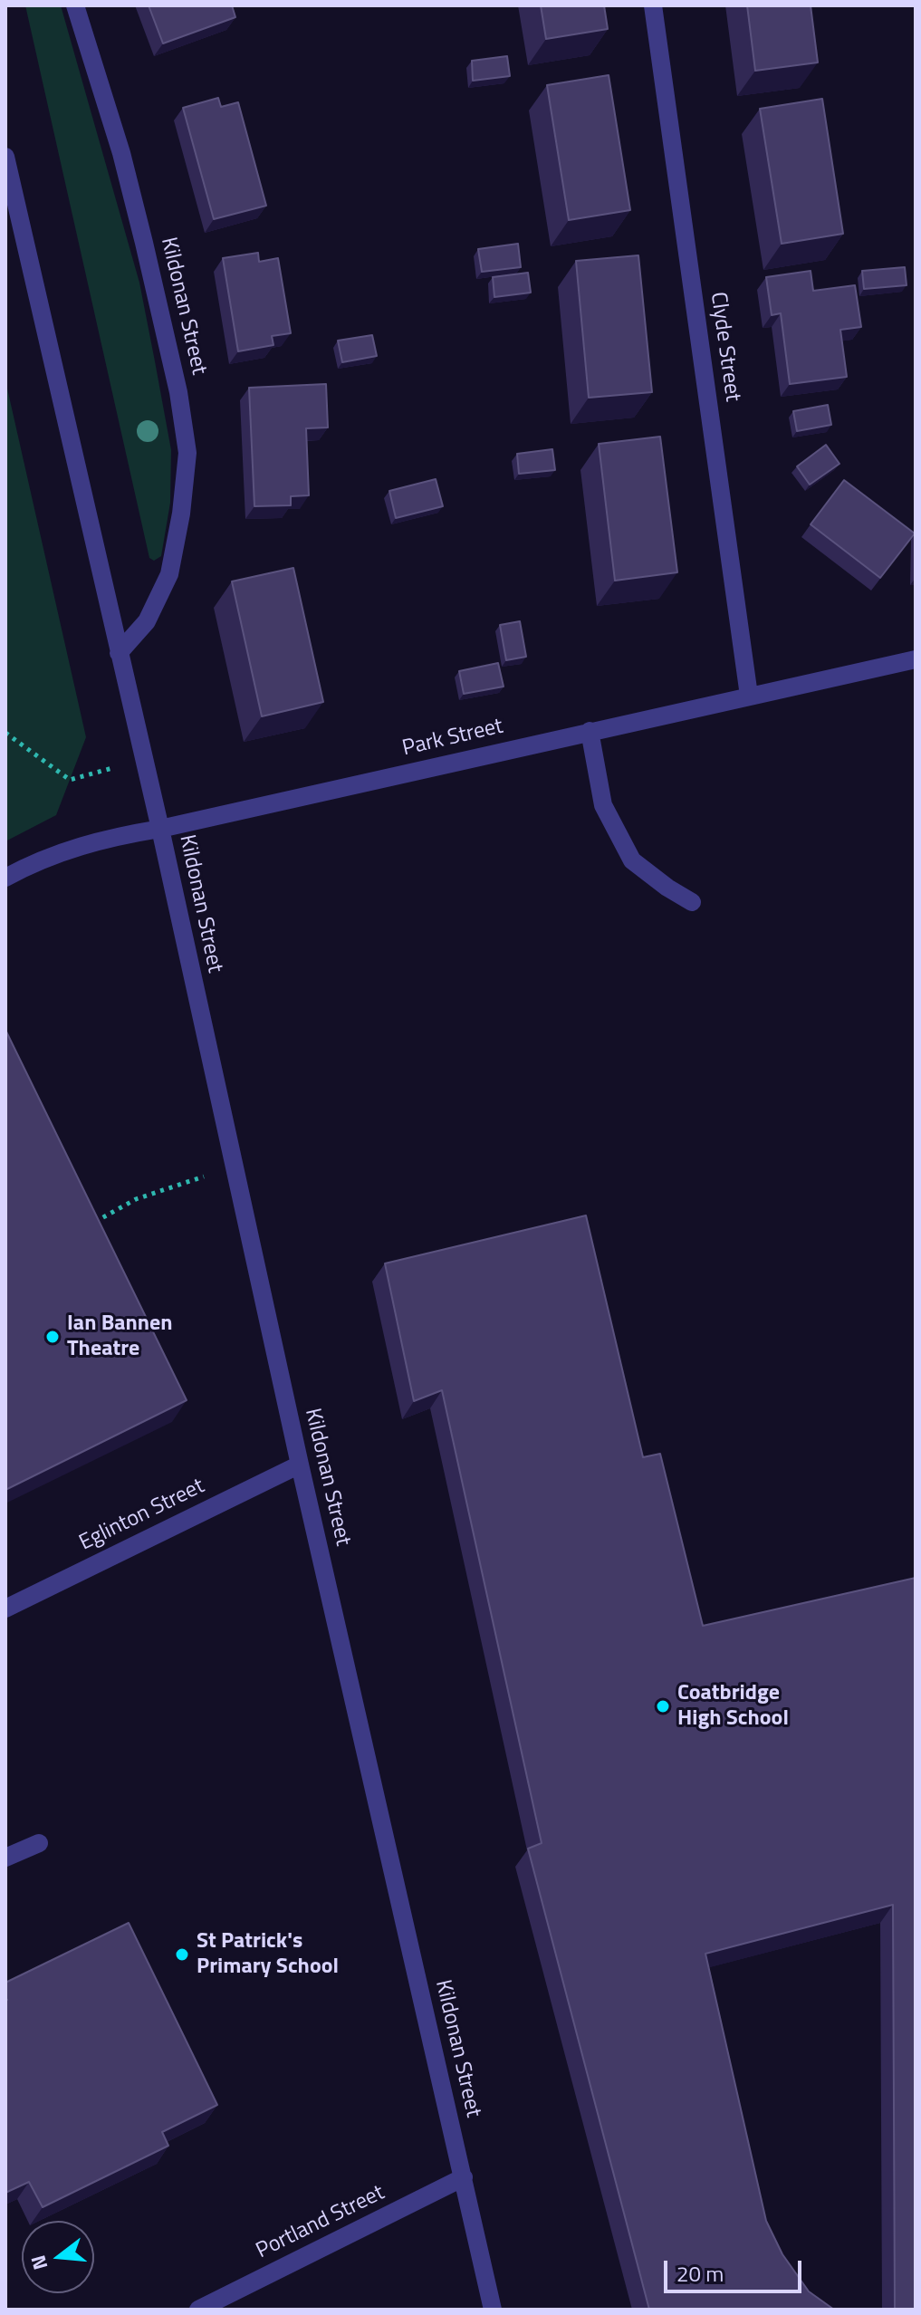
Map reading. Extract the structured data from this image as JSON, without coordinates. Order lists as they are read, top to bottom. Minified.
{"streets":{"street":["Kildonan Street","Clyde Street","Park Street","Eglinton Street","Portland Street"]},"crossings":[["Kildonan Street","Park Street"],["Kildonan Street","Eglinton Street"],["Kildonan Street","Portland Street"],["Clyde Street","Park Street"]],"places":["Ian Bannen Theatre","Coatbridge High School","St Patrick's Primary School"],"scale_bar":"20 m","north":"left"}
